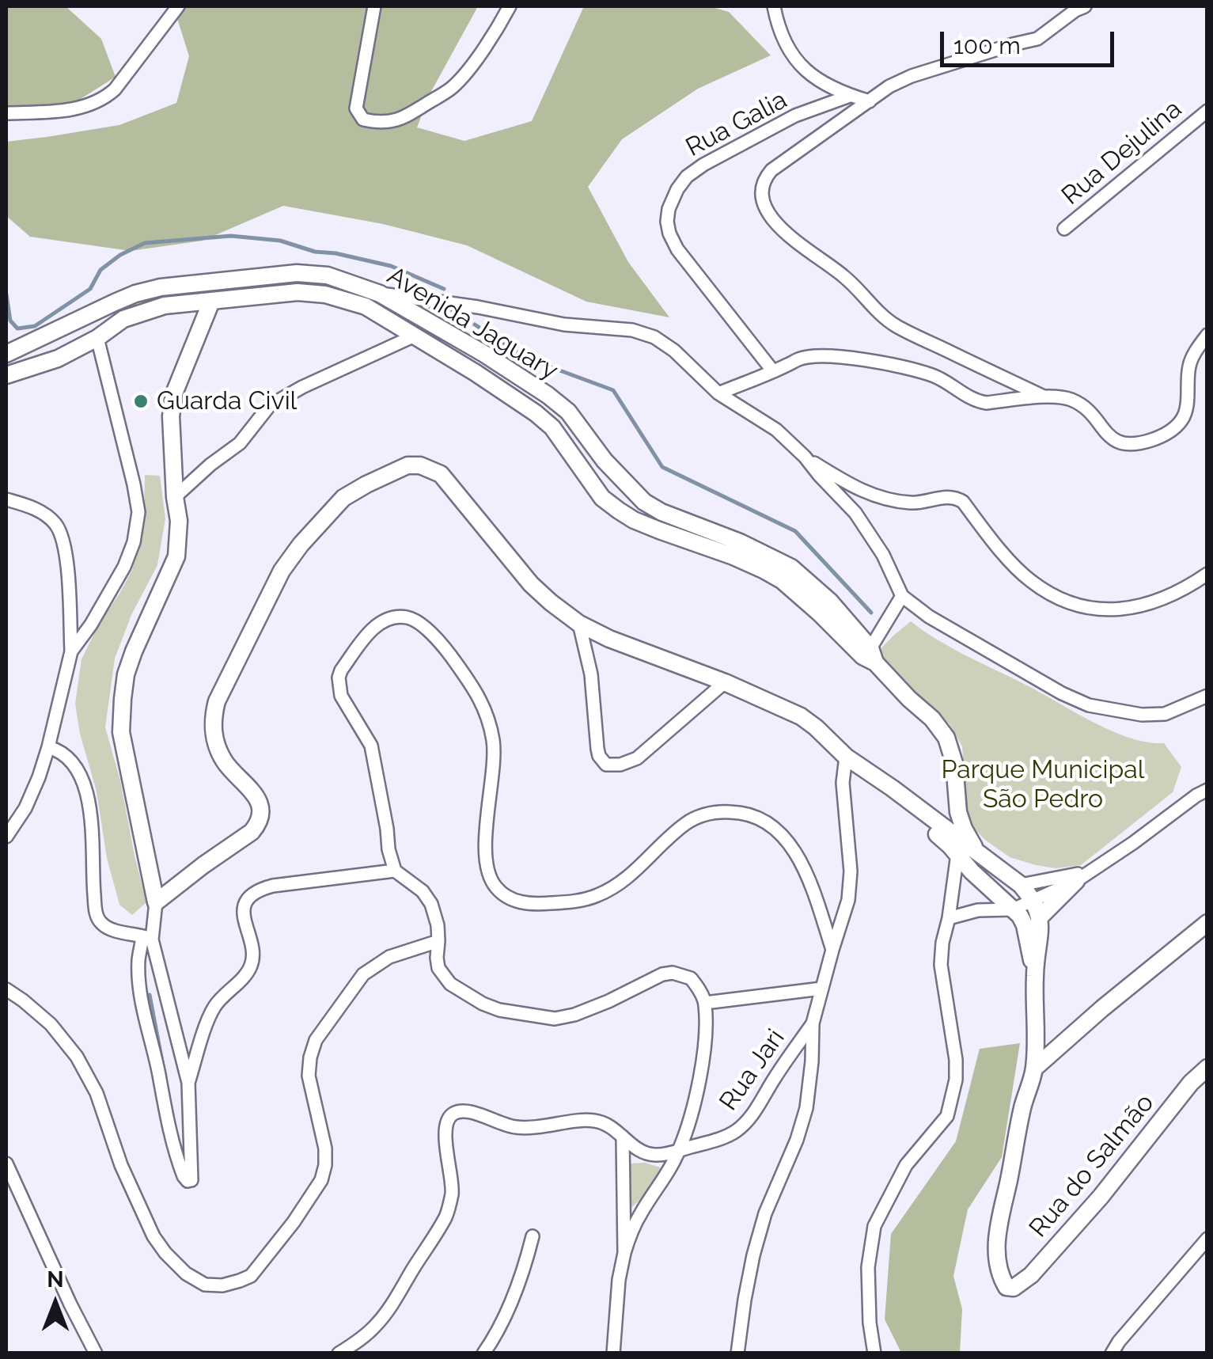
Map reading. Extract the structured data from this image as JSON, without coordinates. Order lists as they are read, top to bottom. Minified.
{"streets":{"street":["Rua Galia","Rua Dejulina","Avenida Jaguary","Rua Jari","Rua do Salmão"]},"parks":["Parque Municipal São Pedro"],"places":["Guarda Civil"],"scale_bar":"100 m","north":"top"}
